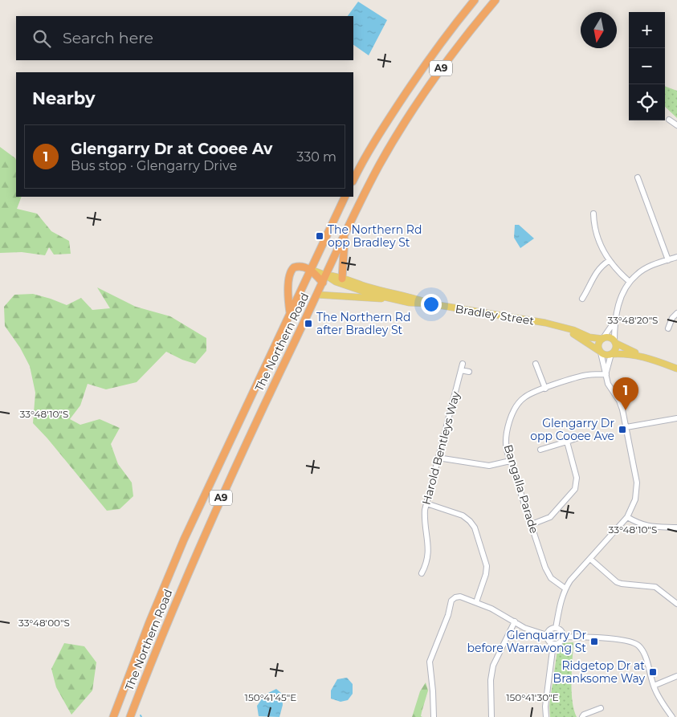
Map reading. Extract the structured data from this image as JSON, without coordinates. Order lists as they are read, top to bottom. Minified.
{"streets":{"highway":["A9","The Northern Road"],"main road":["Bradley Street"],"street":["Harold Bentleys Way","Bangalla Parade"]},"crossings":[["Bradley Street","The Northern Road"]],"places":{"transit":["The Northern Rd opp Bradley St","The Northern Rd after Bradley St","Glengarry Dr opp Cooee Ave","Glenquarry Dr before Warrawong St","Ridgetop Dr at Branksome Way"]},"north":"bottom","page":{"map_buttons":["+","−"],"search":"Search here","heading":"Nearby","list":[{"mark":"1","name":"Glengarry Dr at Cooee Av","note":"Bus stop · Glengarry Drive","value":"330 m"}],"pins":"1"},"coordinates":["33°48'20\"S","33°48'10\"S","33°48'00\"S","150°41'45\"E","150°41'30\"E"]}
